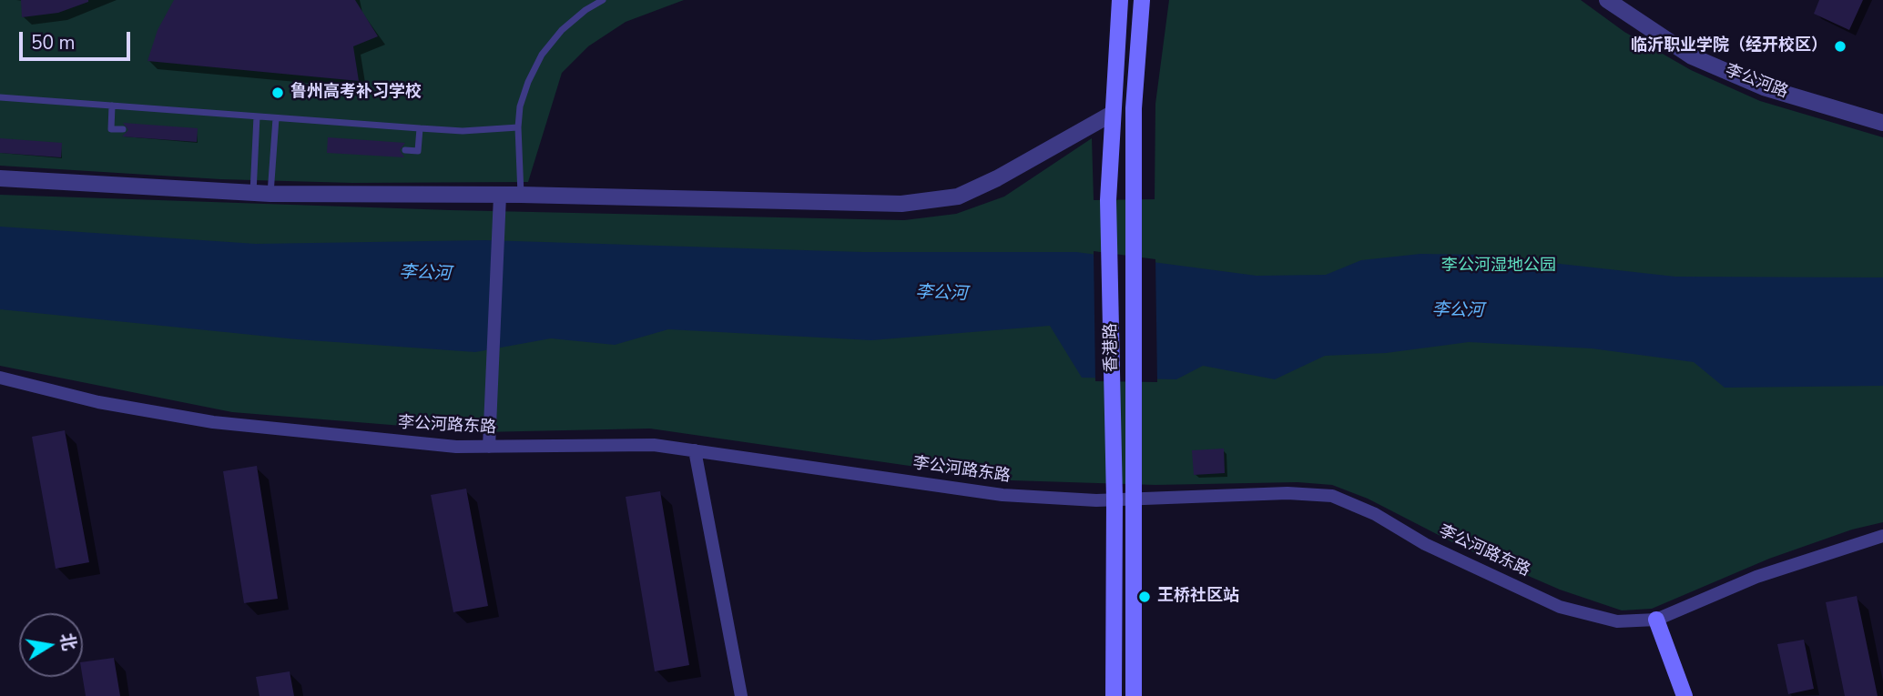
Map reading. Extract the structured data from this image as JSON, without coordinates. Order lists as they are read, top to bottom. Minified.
{"streets":{"main road":["香港路"],"street":["李公河路","李公河路东路"]},"crossings":[["香港路","李公河路东路"]],"water":["李公河"],"parks":["李公河湿地公园"],"places":["临沂职业学院（经开校区）","鲁州高考补习学校","王桥社区站"],"scale_bar":"50 m","north":"right"}
